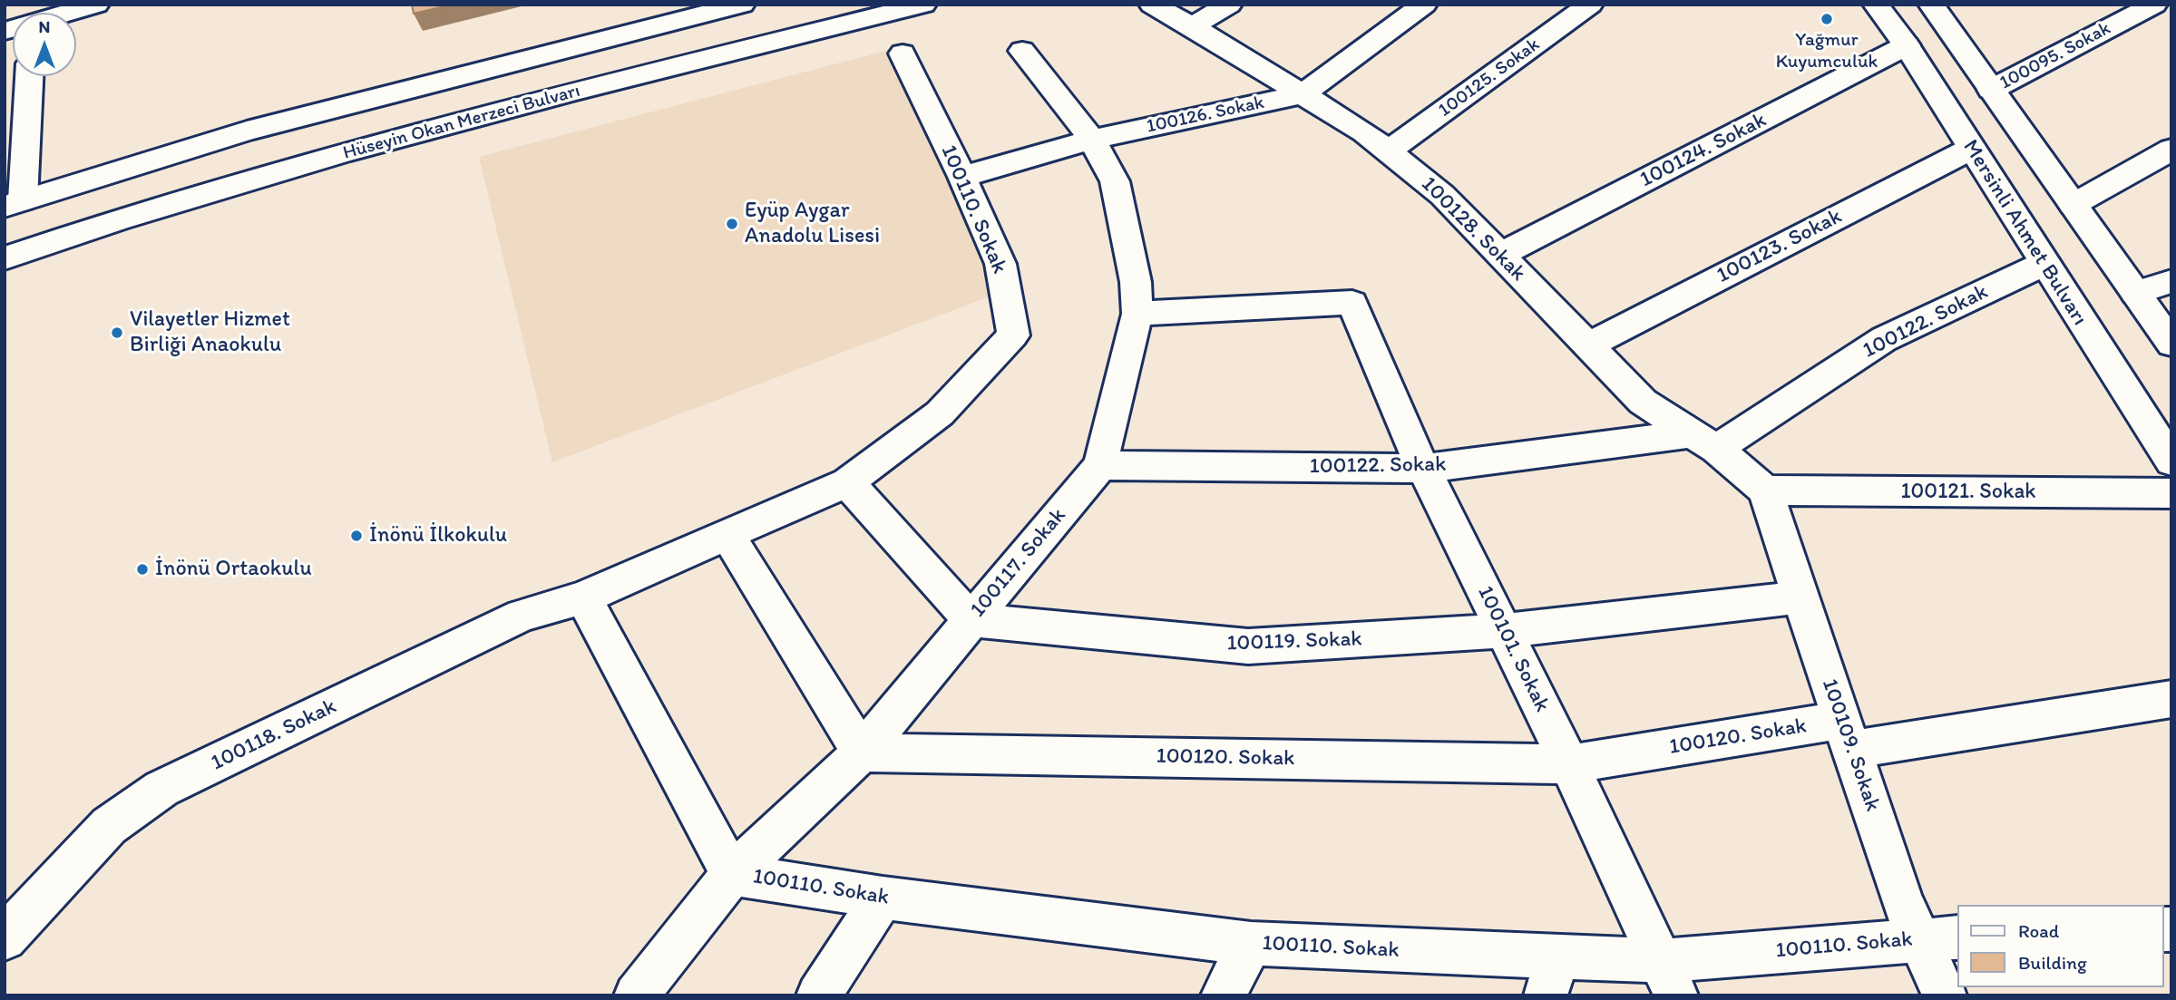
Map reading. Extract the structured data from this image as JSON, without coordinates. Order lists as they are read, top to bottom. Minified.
{"streets":{"street":["100095. Sokak","100125. Sokak","100126. Sokak","Hüseyin Okan Merzeci Bulvarı","100124. Sokak","100110. Sokak","100128. Sokak","Mersinli Ahmet Bulvarı","100123. Sokak","100122. Sokak","100121. Sokak","100117. Sokak","100119. Sokak","100101. Sokak","100118. Sokak","100120. Sokak","100109. Sokak"]},"crossings":[["100125. Sokak","100128. Sokak"],["100126. Sokak","100110. Sokak"],["100126. Sokak","100128. Sokak"],["100126. Sokak","100117. Sokak"],["100124. Sokak","100128. Sokak"],["100124. Sokak","Mersinli Ahmet Bulvarı"],["100110. Sokak","100117. Sokak"],["100110. Sokak","100101. Sokak"],["100110. Sokak","100118. Sokak"],["100110. Sokak","100109. Sokak"],["100128. Sokak","100123. Sokak"],["100128. Sokak","100122. Sokak"],["100128. Sokak","100121. Sokak"],["100128. Sokak","100109. Sokak"],["Mersinli Ahmet Bulvarı","100123. Sokak"],["Mersinli Ahmet Bulvarı","100122. Sokak"],["100122. Sokak","100117. Sokak"],["100122. Sokak","100101. Sokak"],["100121. Sokak","100109. Sokak"],["100117. Sokak","100119. Sokak"],["100117. Sokak","100101. Sokak"],["100117. Sokak","100120. Sokak"],["100119. Sokak","100101. Sokak"],["100119. Sokak","100109. Sokak"],["100101. Sokak","100120. Sokak"],["100120. Sokak","100109. Sokak"]],"places":["Yağmur Kuyumculuk","Eyüp Aygar Anadolu Lisesi","Vilayetler Hizmet Birliği Anaokulu","İnönü İlkokulu","İnönü Ortaokulu"],"legend":["Road","Building"],"north":"top"}
